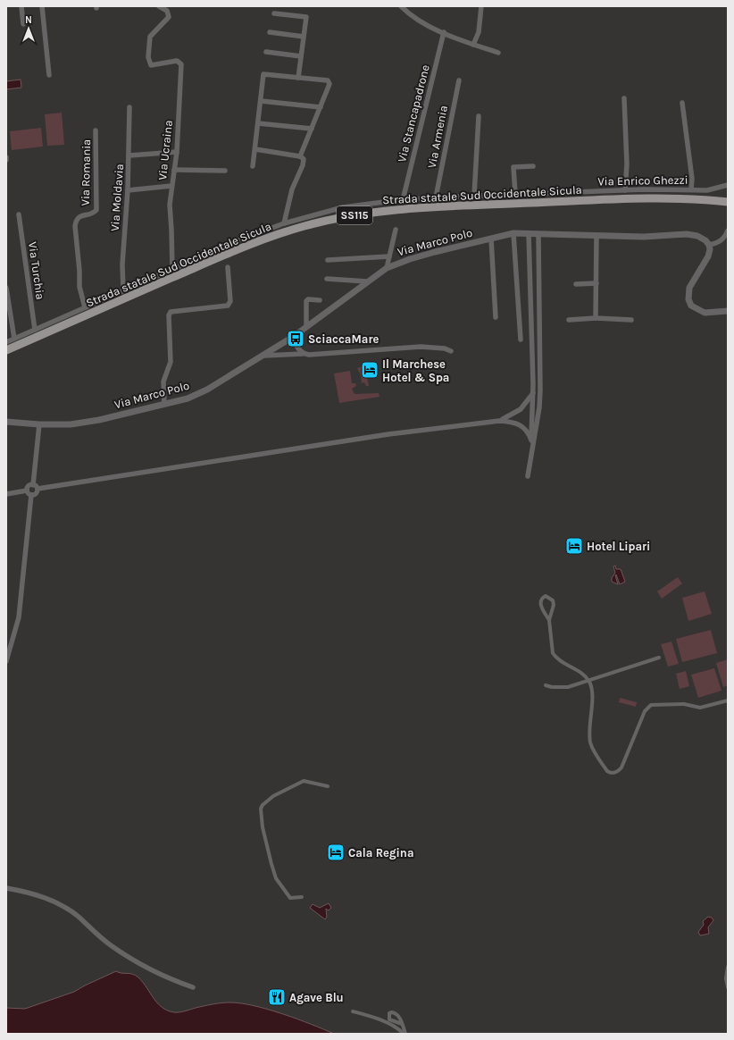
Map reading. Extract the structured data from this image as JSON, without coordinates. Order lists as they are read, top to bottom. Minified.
{"streets":{"main road":["Strada statale Sud Occidentale Sicula","SS115"],"street":["Via Stancapadrone","Via Armenia","Via Ucraina","Via Romania","Via Enrico Ghezzi","Via Moldavia","Via Marco Polo","Via Turchia"]},"crossings":[["Via Stancapadrone","Via Enrico Ghezzi"],["Via Armenia","Via Enrico Ghezzi"],["Via Ucraina","Via Enrico Ghezzi"],["Via Romania","Via Enrico Ghezzi"],["Via Enrico Ghezzi","Via Moldavia"],["Via Enrico Ghezzi","Via Turchia"]],"places":{"bus stop":["SciaccaMare"],"hotel":["Il Marchese Hotel & Spa","Hotel Lipari","Cala Regina"],"restaurant":["Agave Blu"]},"north":"top"}
